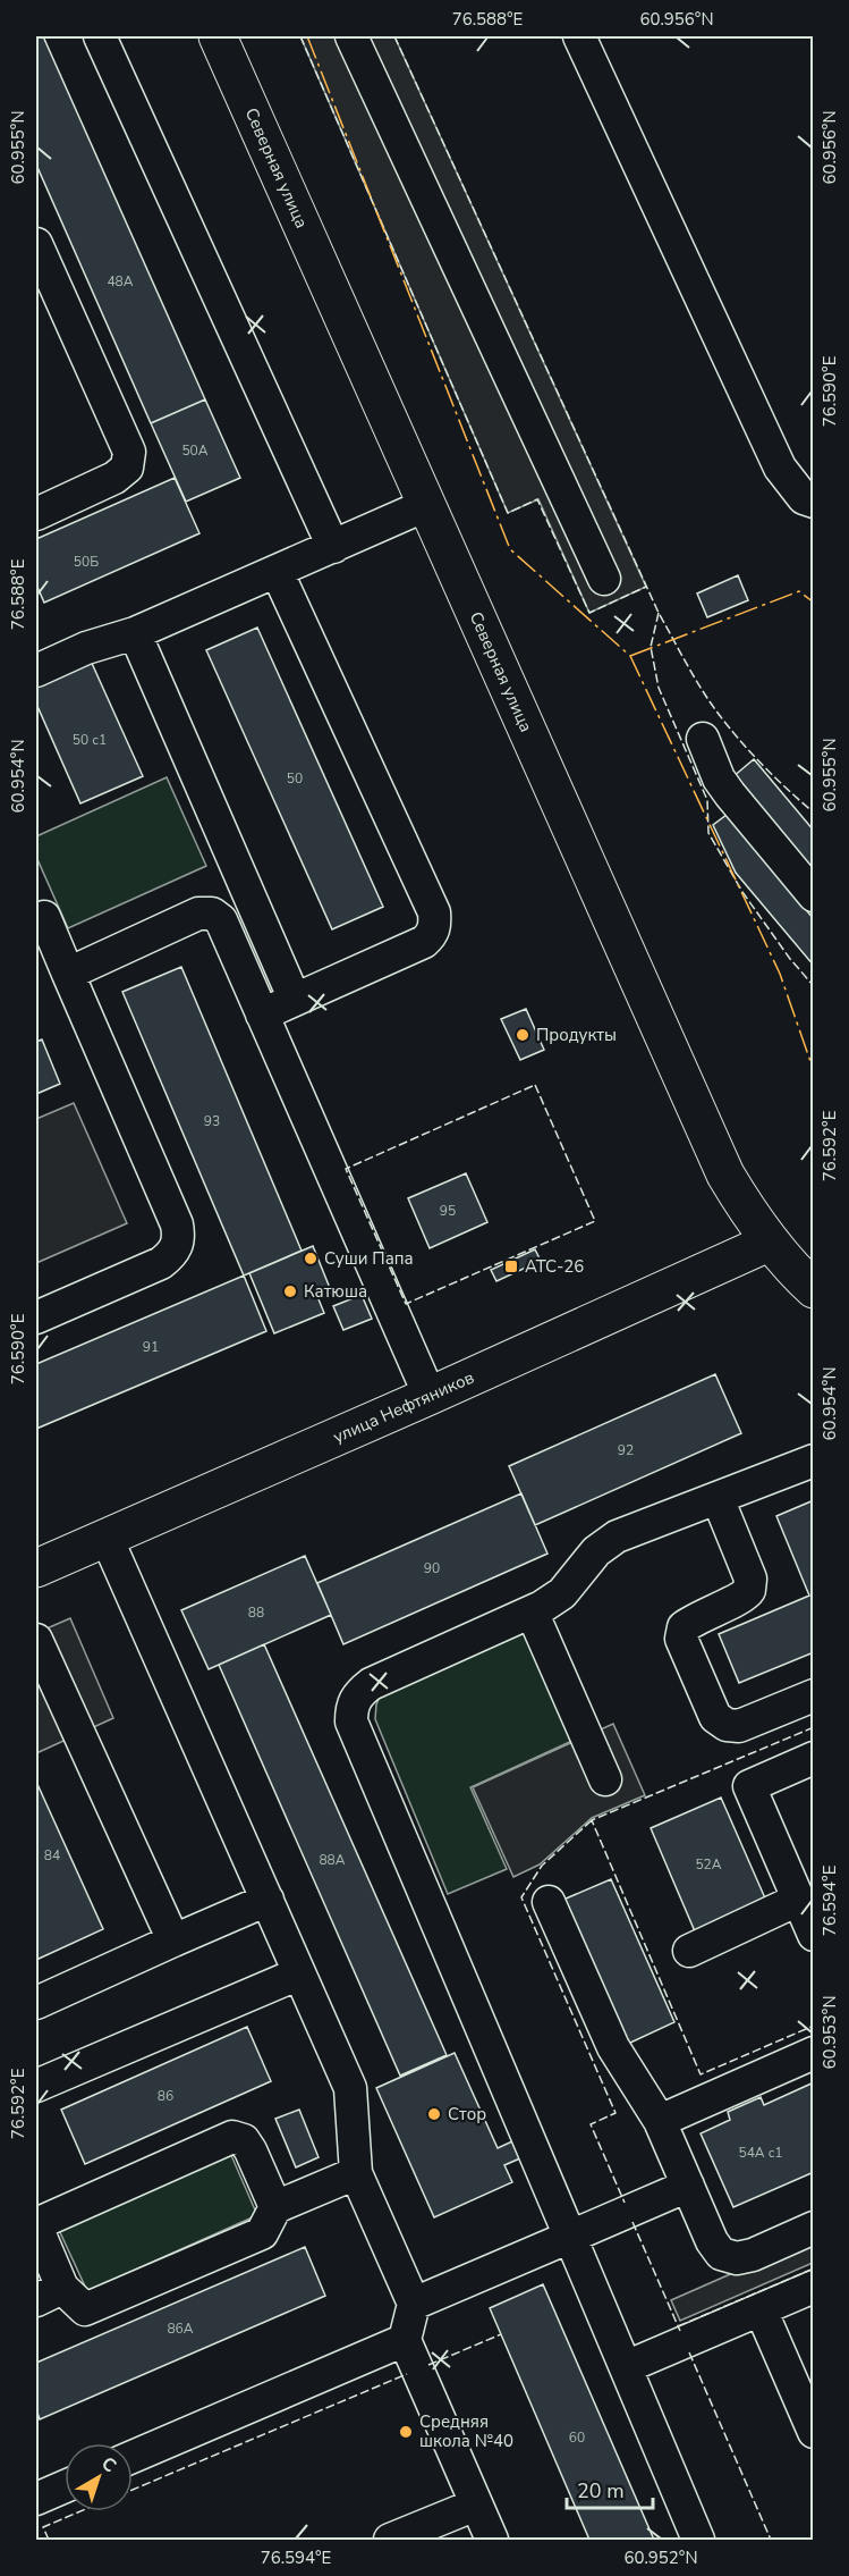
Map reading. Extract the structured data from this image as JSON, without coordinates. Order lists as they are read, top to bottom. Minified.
{"streets":{"main road":["Северная улица","улица Нефтяников"]},"crossings":[["Северная улица","улица Нефтяников"]],"places":{"other":["Продукты","Суши Папа","Катюша","Стор","Средняя школа №40"],"transit":["АТС-26"]},"house_numbers":["48А","50А","50Б","50 с1","50","93","95","91","92","90","88","84","88А","52А","86","54А с1","86А","60"],"scale_bar":"20 m","north":"top right","coordinates":["76.588°E","60.956°N","60.955°N","76.590°E","60.954°N","76.592°E","76.594°E","60.953°N","60.952°N"]}
